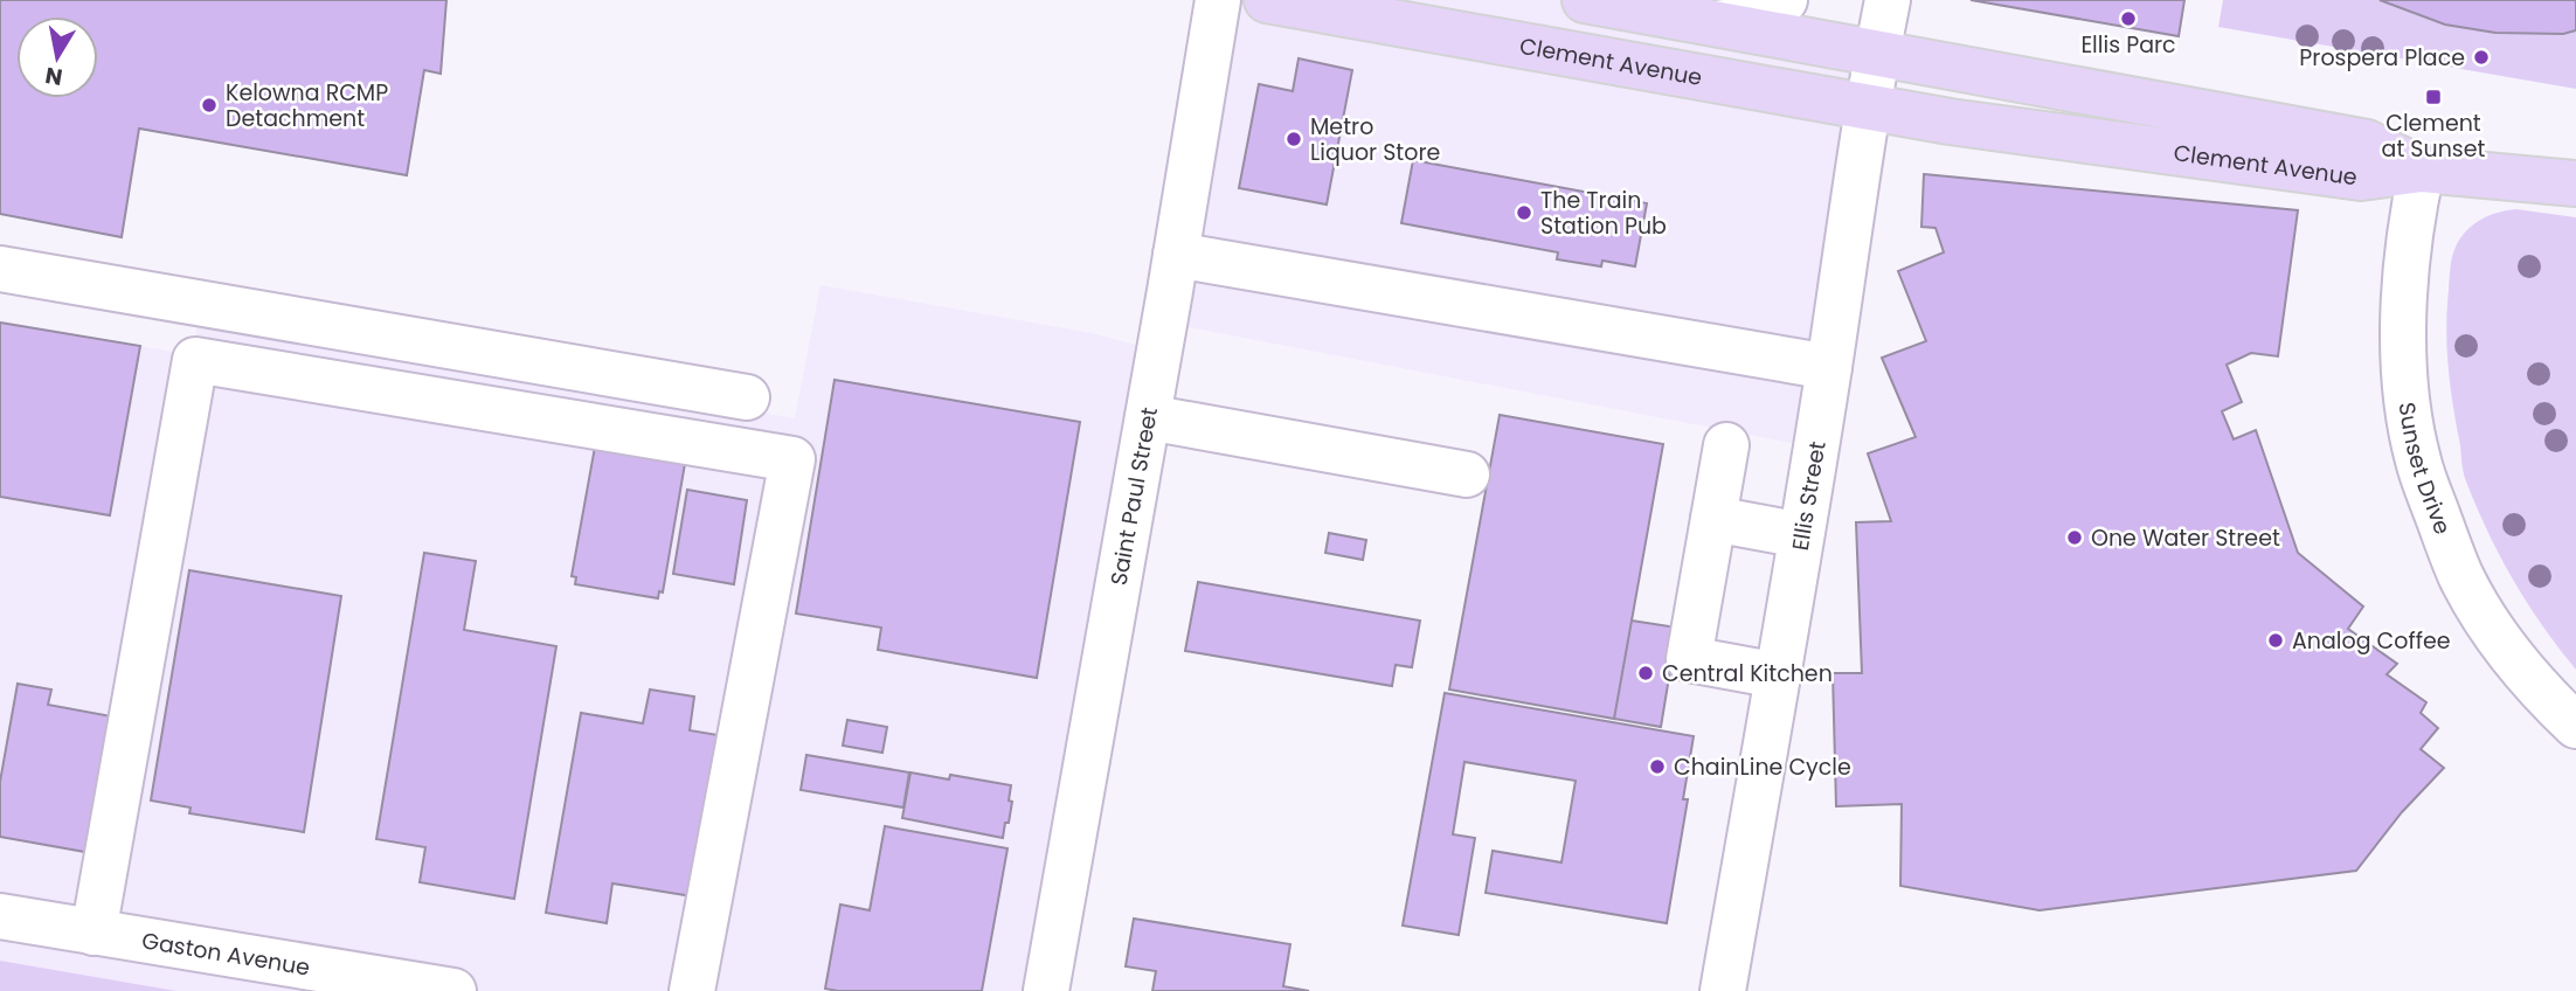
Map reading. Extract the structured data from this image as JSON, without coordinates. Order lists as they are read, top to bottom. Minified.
{"streets":{"main road":["Clement Avenue"],"street":["Sunset Drive","Saint Paul Street","Ellis Street","Gaston Avenue"]},"crossings":[["Clement Avenue","Sunset Drive"],["Clement Avenue","Ellis Street"]],"places":{"other":["Ellis Parc","Prospera Place","Kelowna RCMP Detachment","Metro Liquor Store","The Train Station Pub","One Water Street","Analog Coffee","Central Kitchen","ChainLine Cycle"],"transit":["Clement at Sunset"]},"north":"bottom"}
